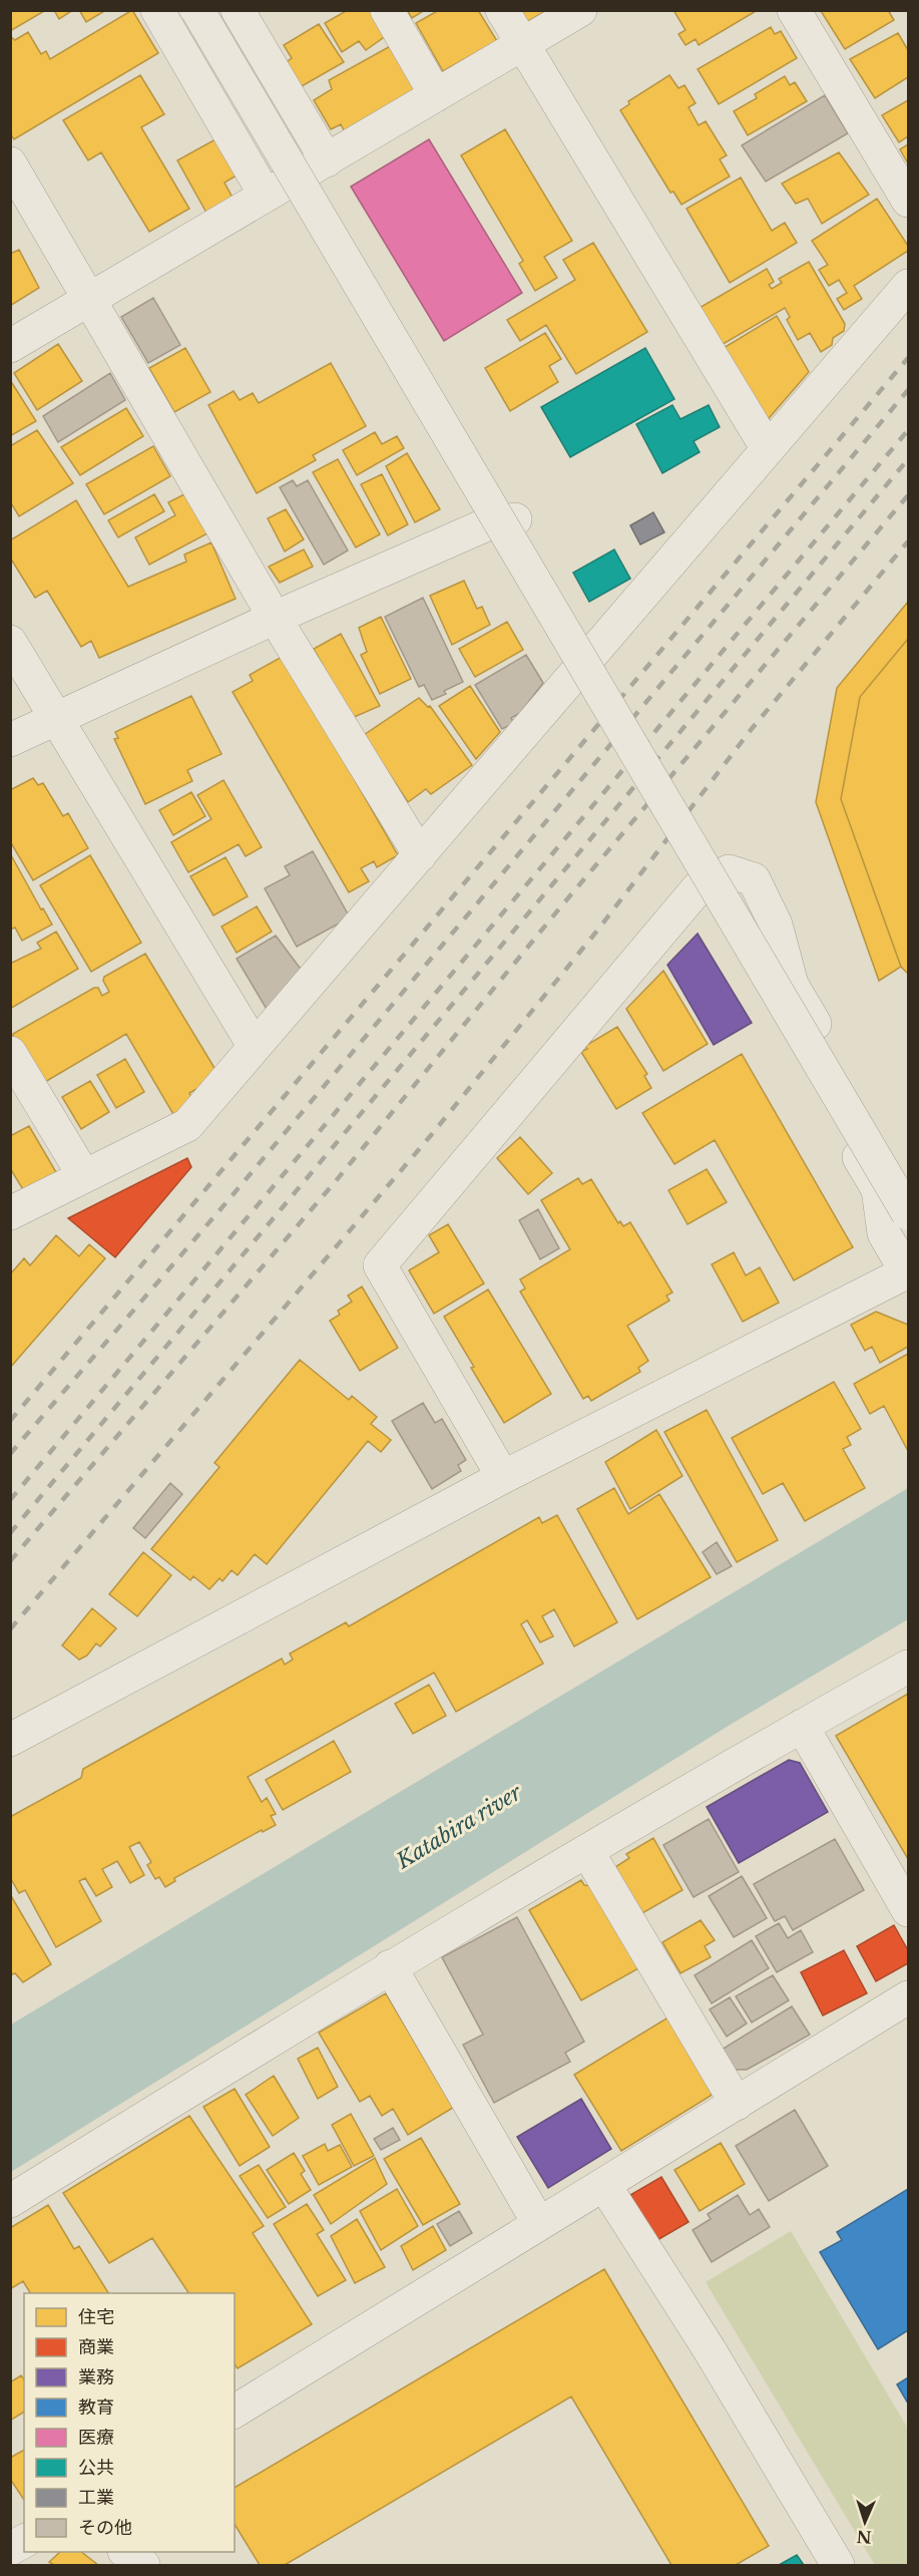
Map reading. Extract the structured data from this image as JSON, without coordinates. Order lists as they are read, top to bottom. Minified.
{"water":["Katabira river"],"legend":["住宅","商業","業務","教育","医療","公共","工業","その他"],"north":"bottom"}
